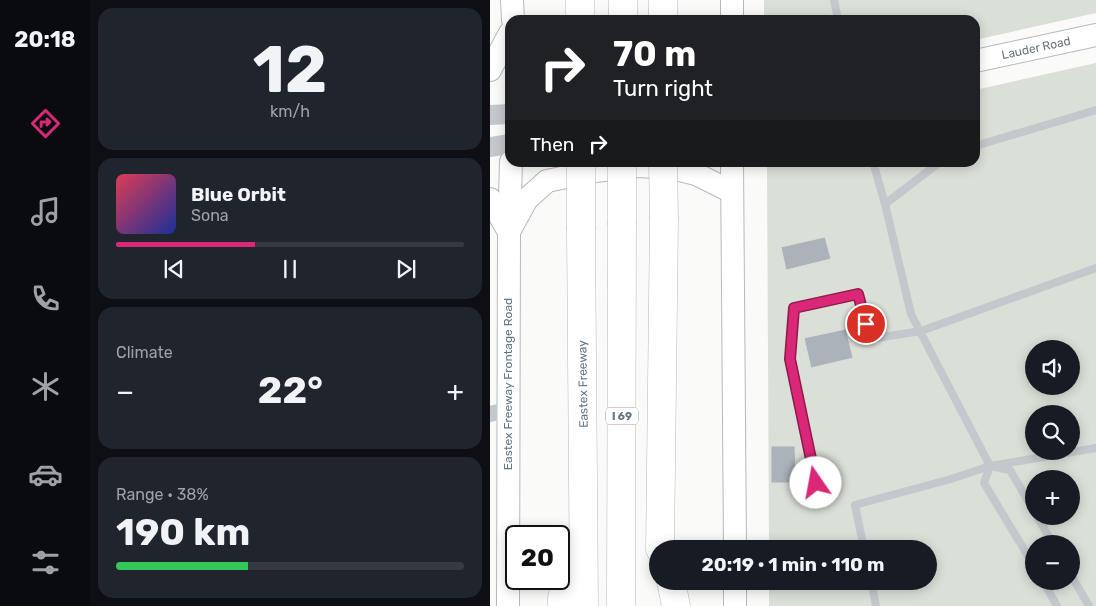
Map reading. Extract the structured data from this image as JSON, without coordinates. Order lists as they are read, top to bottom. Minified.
{"streets":{"highway":["Eastex Freeway","I 69"],"main road":["Lauder Road","Eastex Freeway Frontage Road"]},"page":{"tabs":"20:18","tile":[["12","km/h"],"Climate",["Range · 38%","190 km"]],"turn":["70 m","Turn right"],"then":"Then","song":["Blue Orbit","Sona"],"map_buttons":["+","−"],"heat":["−","22°","+"],"limit":"20","trip":"20:19 · 1 min · 110 m"}}
